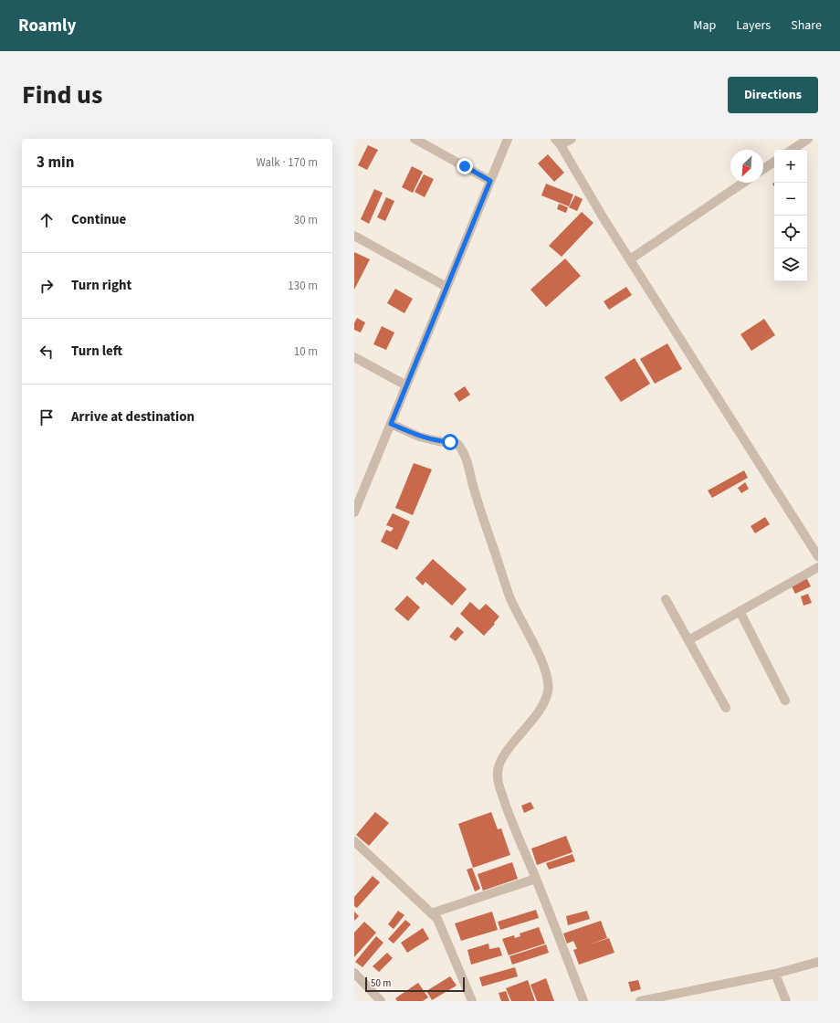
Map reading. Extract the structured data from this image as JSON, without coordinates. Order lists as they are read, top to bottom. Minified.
{"scale_bar":"50 m","north":"bottom left","page":{"header":"Roamly","nav":["Map","Layers","Share"],"title":"Find us","buttons":"Directions","heading":["3 min","Walk · 170 m"],"map_buttons":["+","−"],"list":[["Continue","30 m"],["Turn right","130 m"],["Turn left","10 m"],"Arrive at destination"],"scale":"50 m"}}
